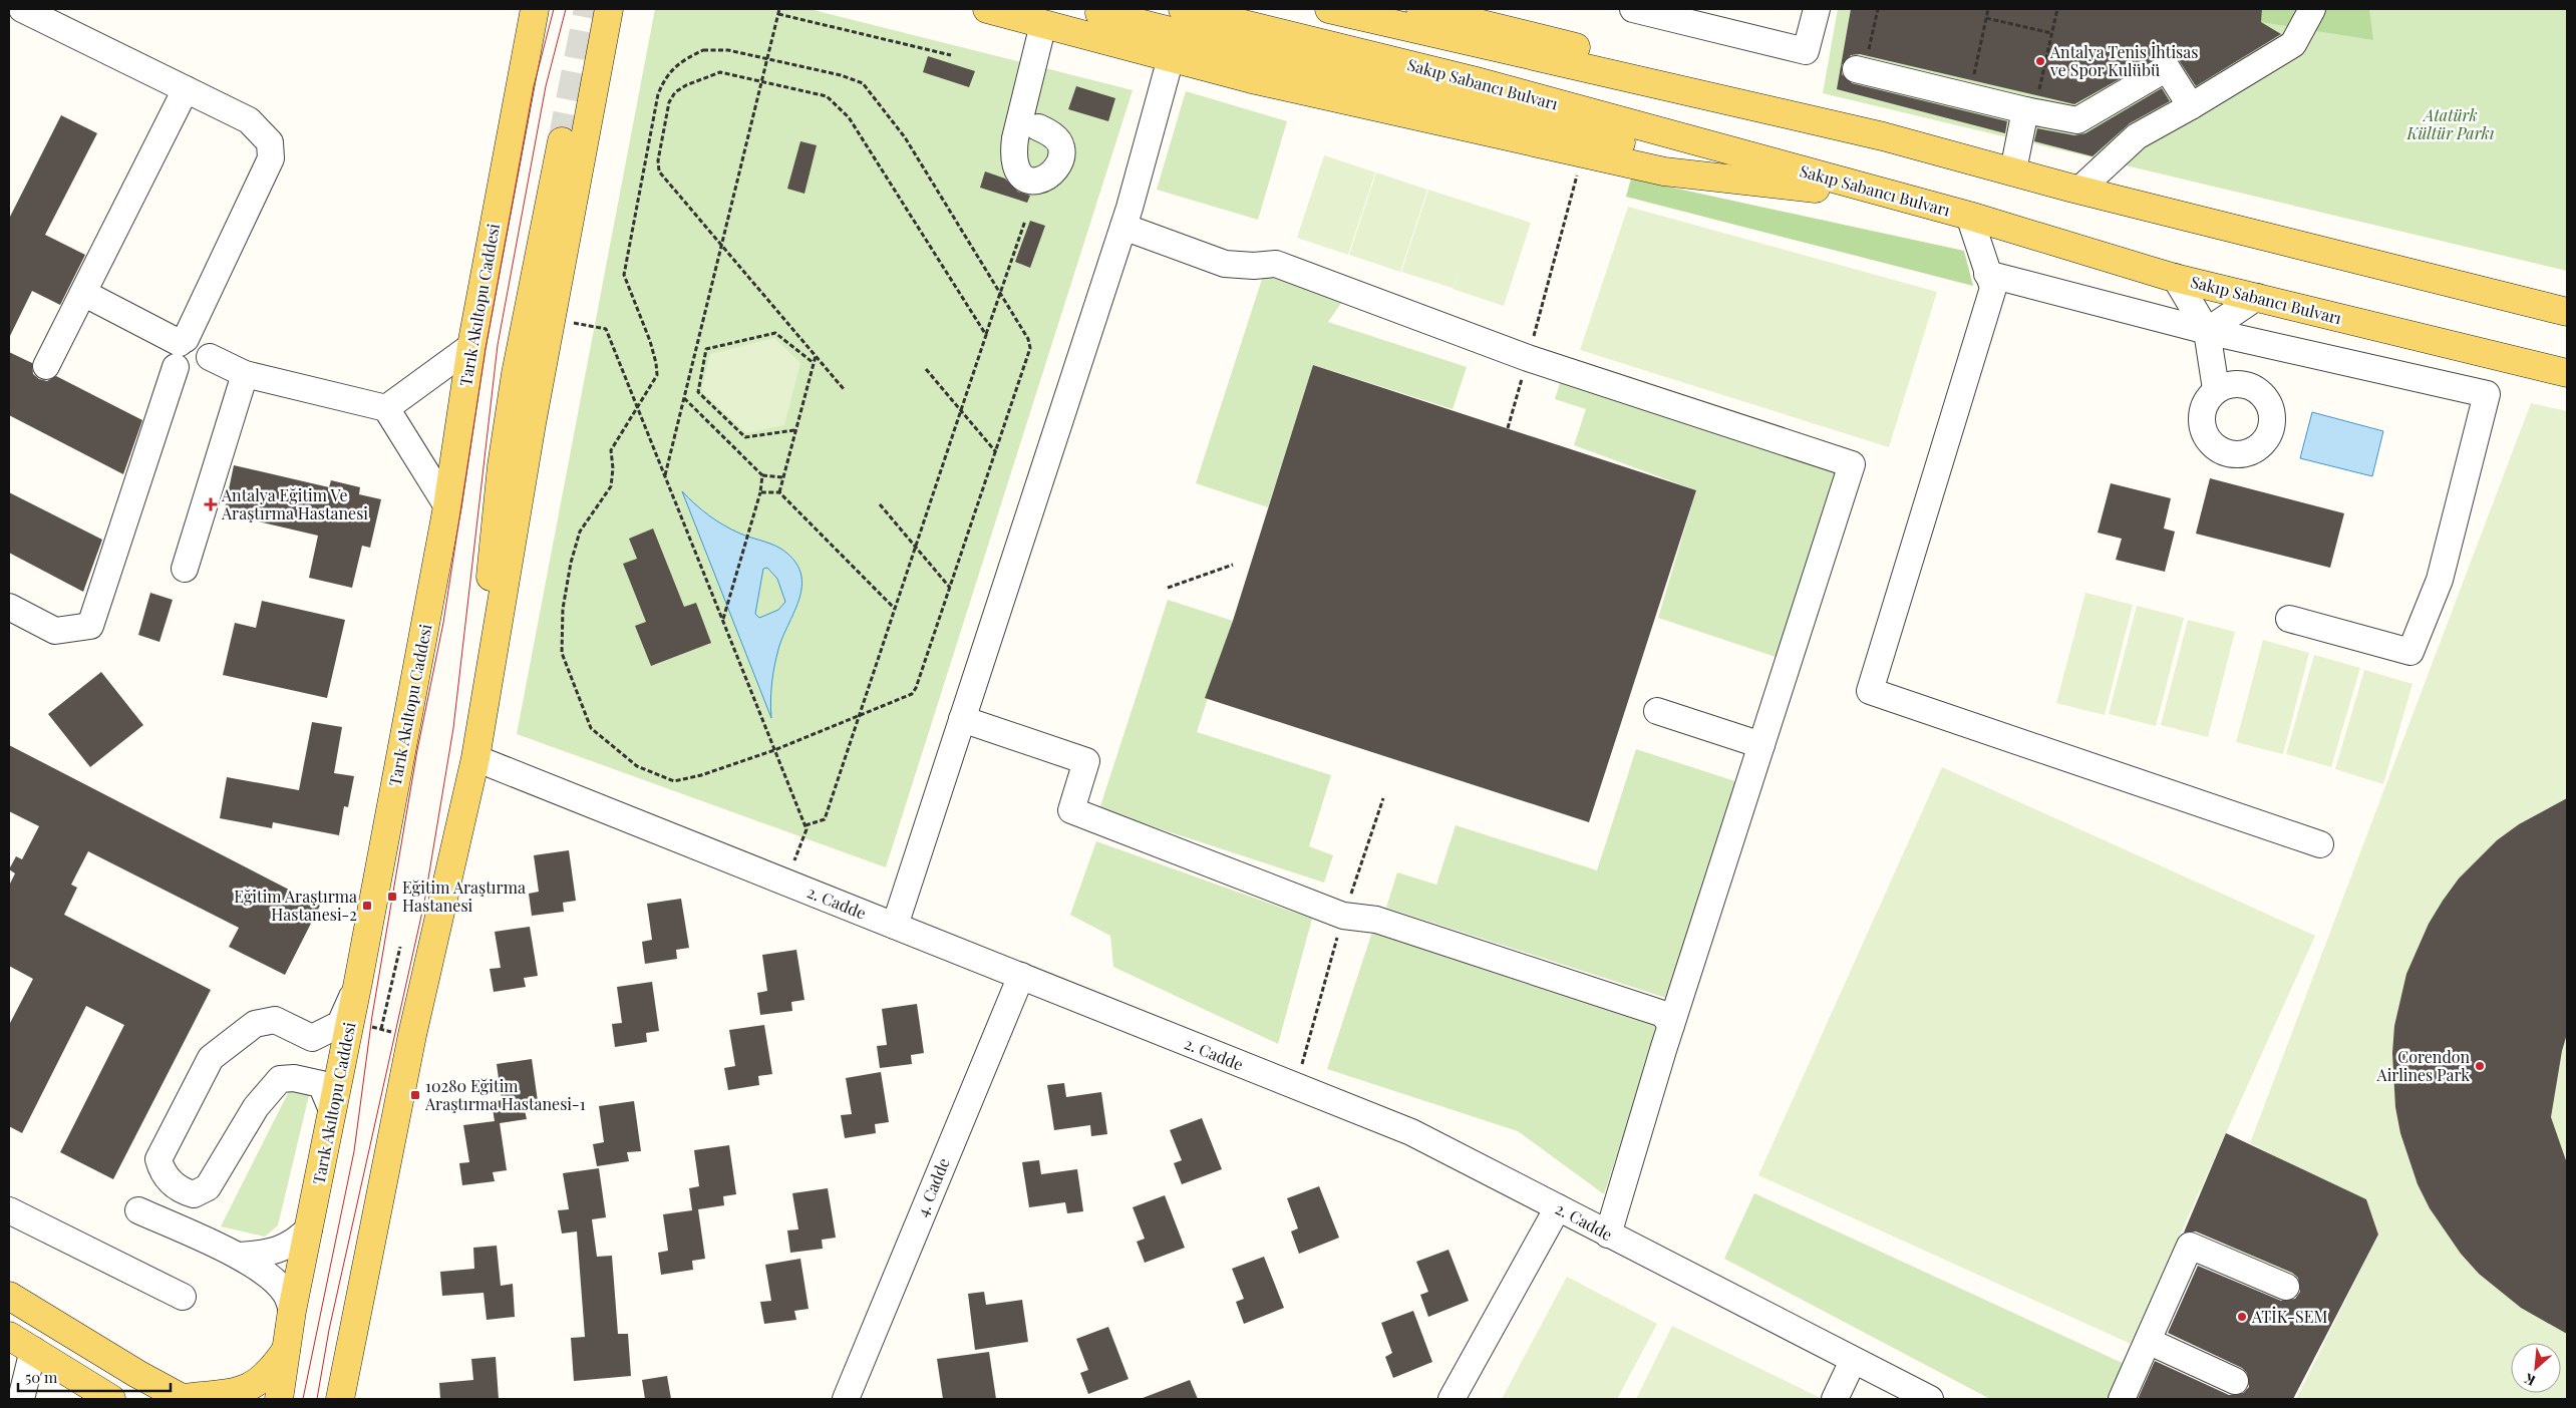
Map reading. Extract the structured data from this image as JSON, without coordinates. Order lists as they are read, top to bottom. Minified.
{"streets":{"main road":["Sakıp Sabancı Bulvarı","Tarık Akıltopu Caddesi"],"street":["2. Cadde","4. Cadde"]},"crossings":[["2. Cadde","4. Cadde"]],"parks":["Atatürk Kültür Parkı"],"places":{"other":["Antalya Tenis İhtisas ve Spor Kulübü","Corendon Airlines Park","ATİK-SEM"],"health":["Antalya Eğitim Ve Araştırma Hastanesi"],"transit":["Eğitim Araştırma Hastanesi","Eğitim Araştırma Hastanesi-2","10280 Eğitim Araştırma Hastanesi-1"]},"scale_bar":"50 m","north":"bottom left"}
